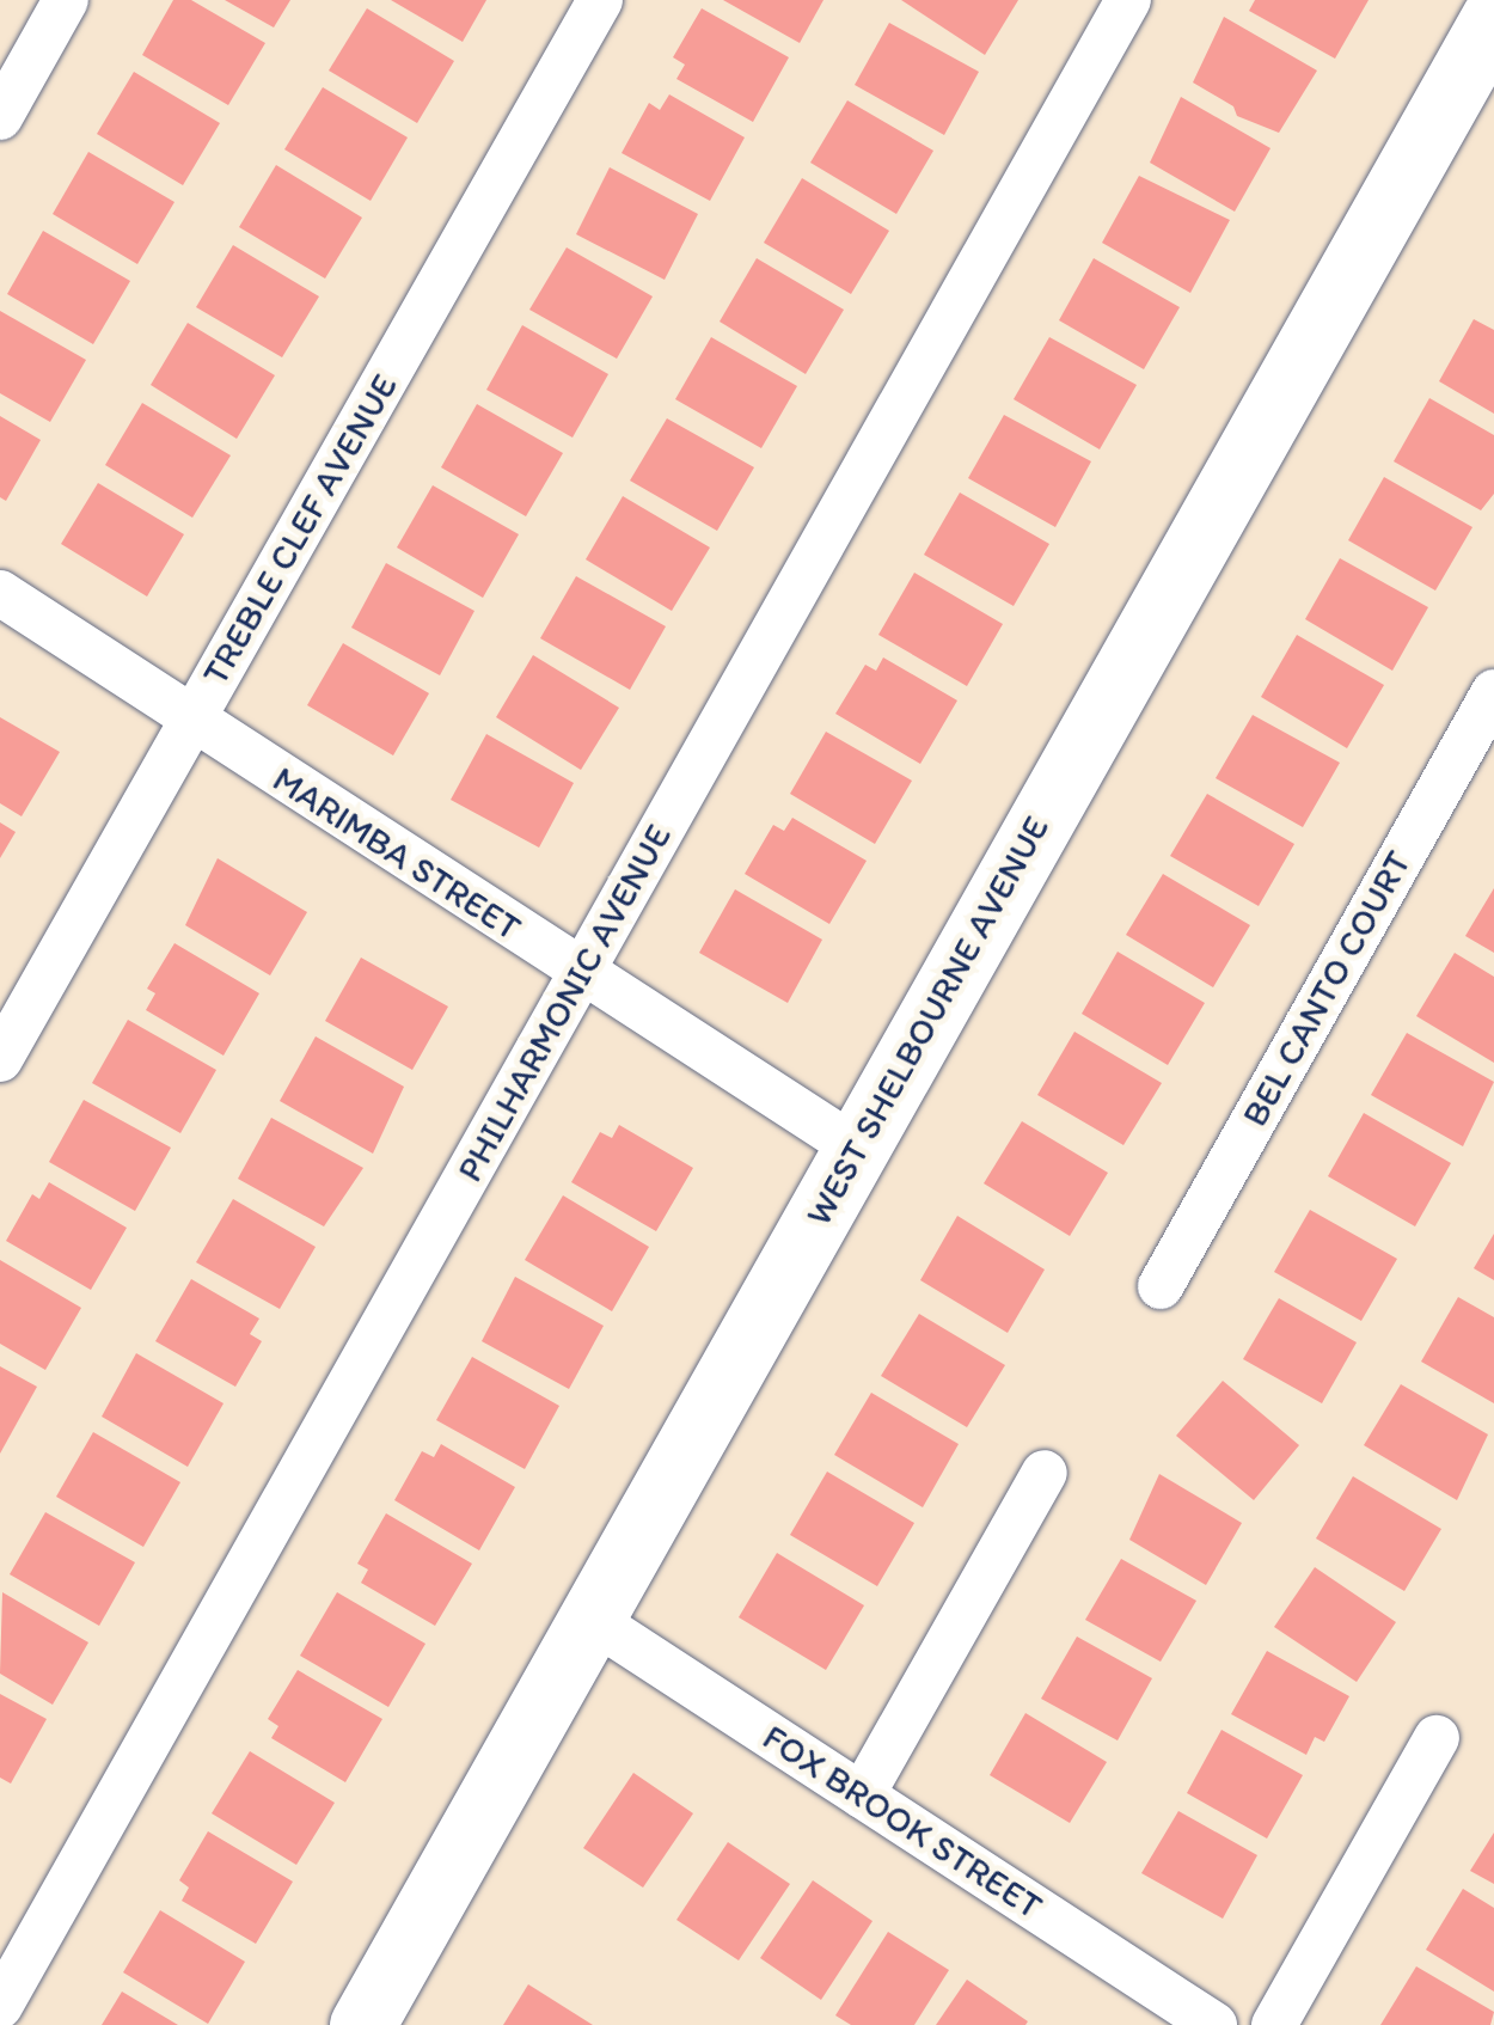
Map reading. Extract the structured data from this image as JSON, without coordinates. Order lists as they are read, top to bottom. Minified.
{"streets":{"street":["TREBLE CLEF AVENUE","MARIMBA STREET","BEL CANTO COURT","PHILHARMONIC AVENUE","WEST SHELBOURNE AVENUE","FOX BROOK STREET"]},"crossings":[["TREBLE CLEF AVENUE","MARIMBA STREET"],["MARIMBA STREET","PHILHARMONIC AVENUE"],["MARIMBA STREET","WEST SHELBOURNE AVENUE"],["WEST SHELBOURNE AVENUE","FOX BROOK STREET"]]}
